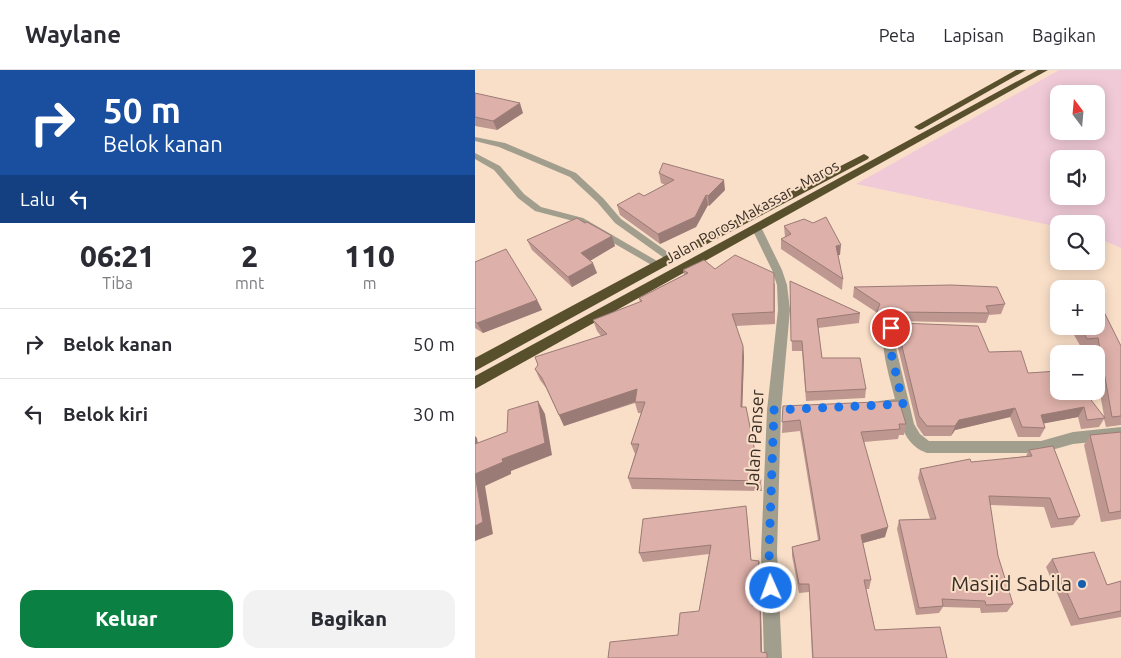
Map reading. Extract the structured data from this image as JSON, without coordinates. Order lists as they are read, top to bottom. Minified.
{"streets":{"highway":["Jalan Poros Makassar - Maros"],"street":["Jalan Panser"]},"crossings":[["Jalan Poros Makassar - Maros","Jalan Panser"]],"places":["Masjid Sabila"],"north":"top","page":{"header":"Waylane","nav":["Peta","Lapisan","Bagikan"],"turn":["50 m","Belok kanan"],"map_buttons":["+","−"],"then":"Lalu","eta":["06:21","Tiba","2","mnt","110","m"],"list":[{"name":"Belok kanan","value":"50 m"},{"name":"Belok kiri","value":"30 m"}],"buttons":["Keluar","Bagikan"]}}
